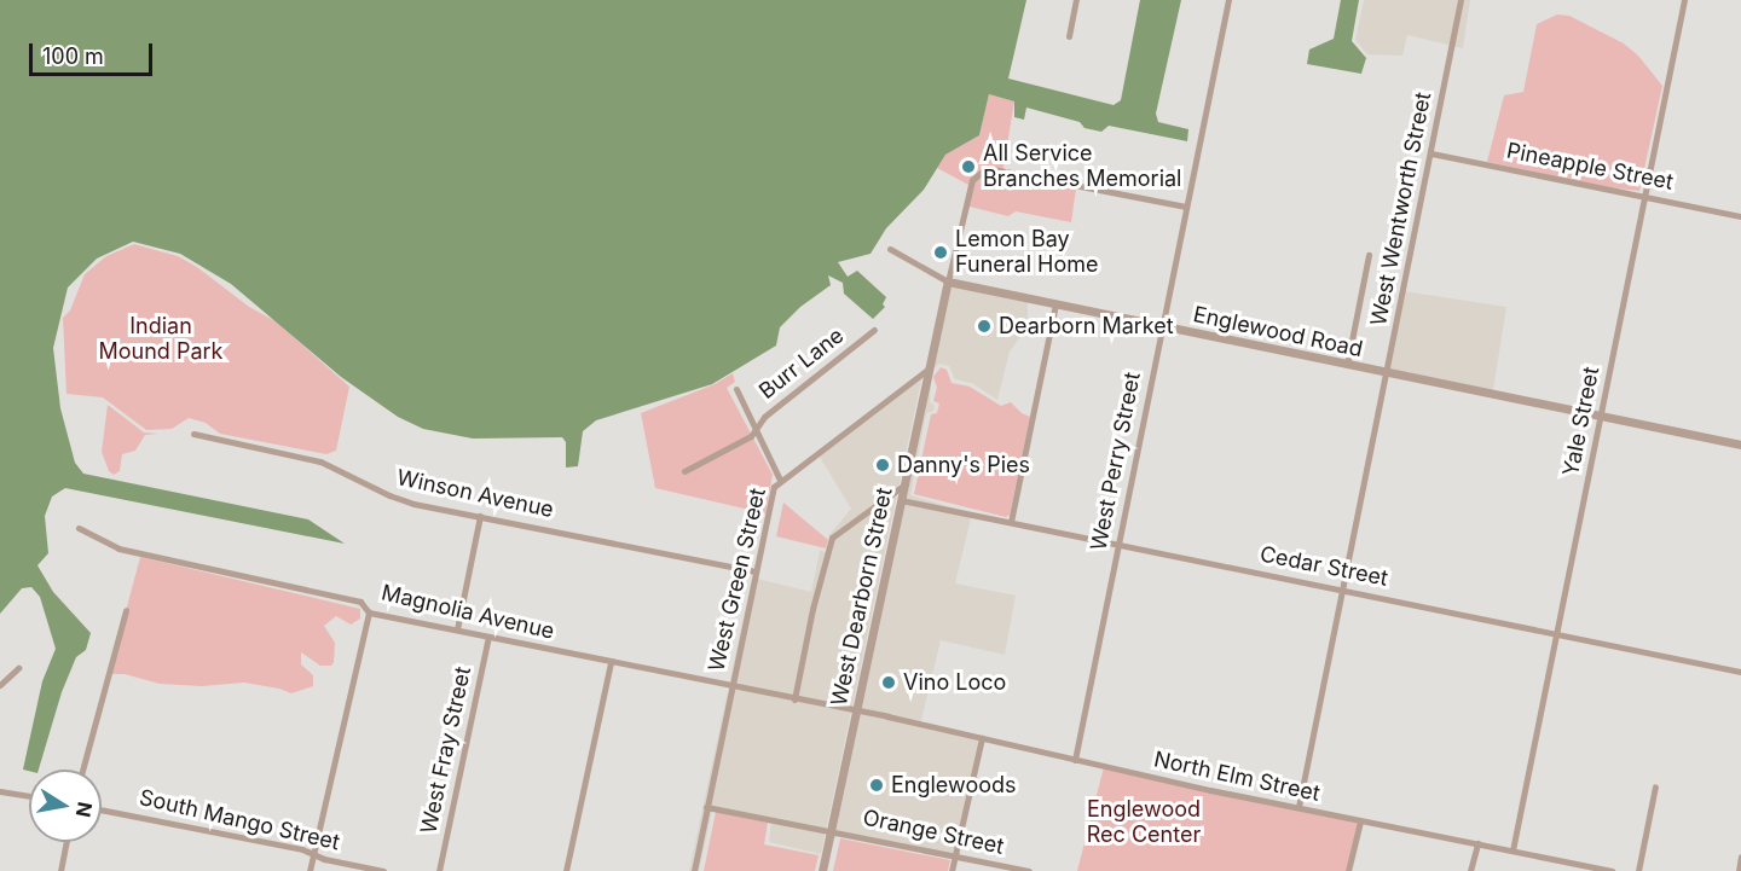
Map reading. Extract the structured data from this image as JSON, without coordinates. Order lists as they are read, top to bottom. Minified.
{"streets":{"street":["Pineapple Street","West Wentworth Street","Englewood Road","Burr Lane","Yale Street","West Perry Street","Winson Avenue","Cedar Street","West Green Street","West Dearborn Street","Magnolia Avenue","West Fray Street","North Elm Street","South Mango Street","Orange Street"]},"crossings":[["Pineapple Street","West Wentworth Street"],["Pineapple Street","Yale Street"],["West Wentworth Street","Englewood Road"],["West Wentworth Street","Cedar Street"],["West Wentworth Street","North Elm Street"],["Englewood Road","Yale Street"],["Englewood Road","West Perry Street"],["Englewood Road","West Dearborn Street"],["Yale Street","Cedar Street"],["Yale Street","North Elm Street"],["West Perry Street","Cedar Street"],["West Perry Street","West Dearborn Street"],["West Perry Street","North Elm Street"],["Winson Avenue","West Green Street"],["Cedar Street","West Dearborn Street"],["West Green Street","West Dearborn Street"],["West Green Street","Magnolia Avenue"],["West Green Street","Orange Street"],["West Dearborn Street","Magnolia Avenue"],["West Dearborn Street","North Elm Street"],["West Dearborn Street","Orange Street"],["Magnolia Avenue","West Fray Street"],["Magnolia Avenue","North Elm Street"]],"parks":["Indian Mound Park","Englewood Rec Center"],"places":["All Service Branches Memorial","Lemon Bay Funeral Home","Dearborn Market","Danny's Pies","Vino Loco","Englewoods"],"scale_bar":"100 m","north":"right"}
